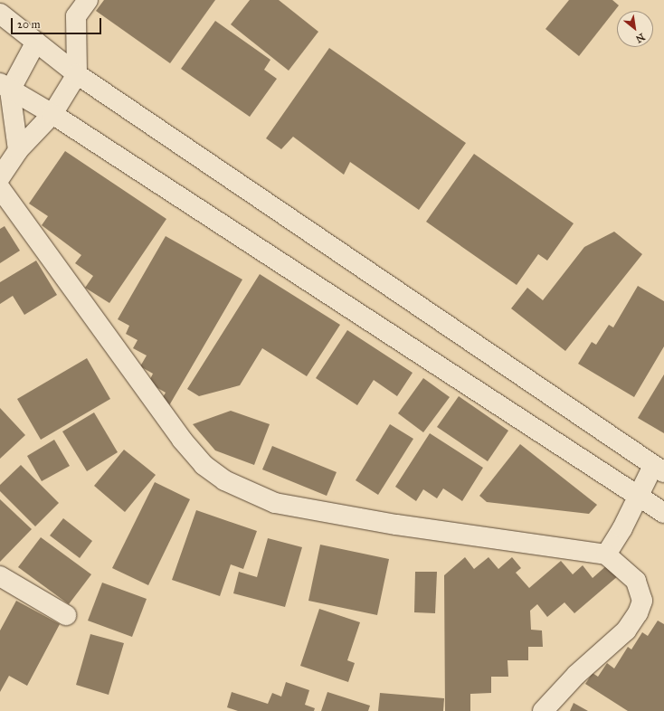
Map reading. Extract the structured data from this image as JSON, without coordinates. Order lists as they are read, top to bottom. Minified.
{"scale_bar":"20 m","north":"bottom right"}
